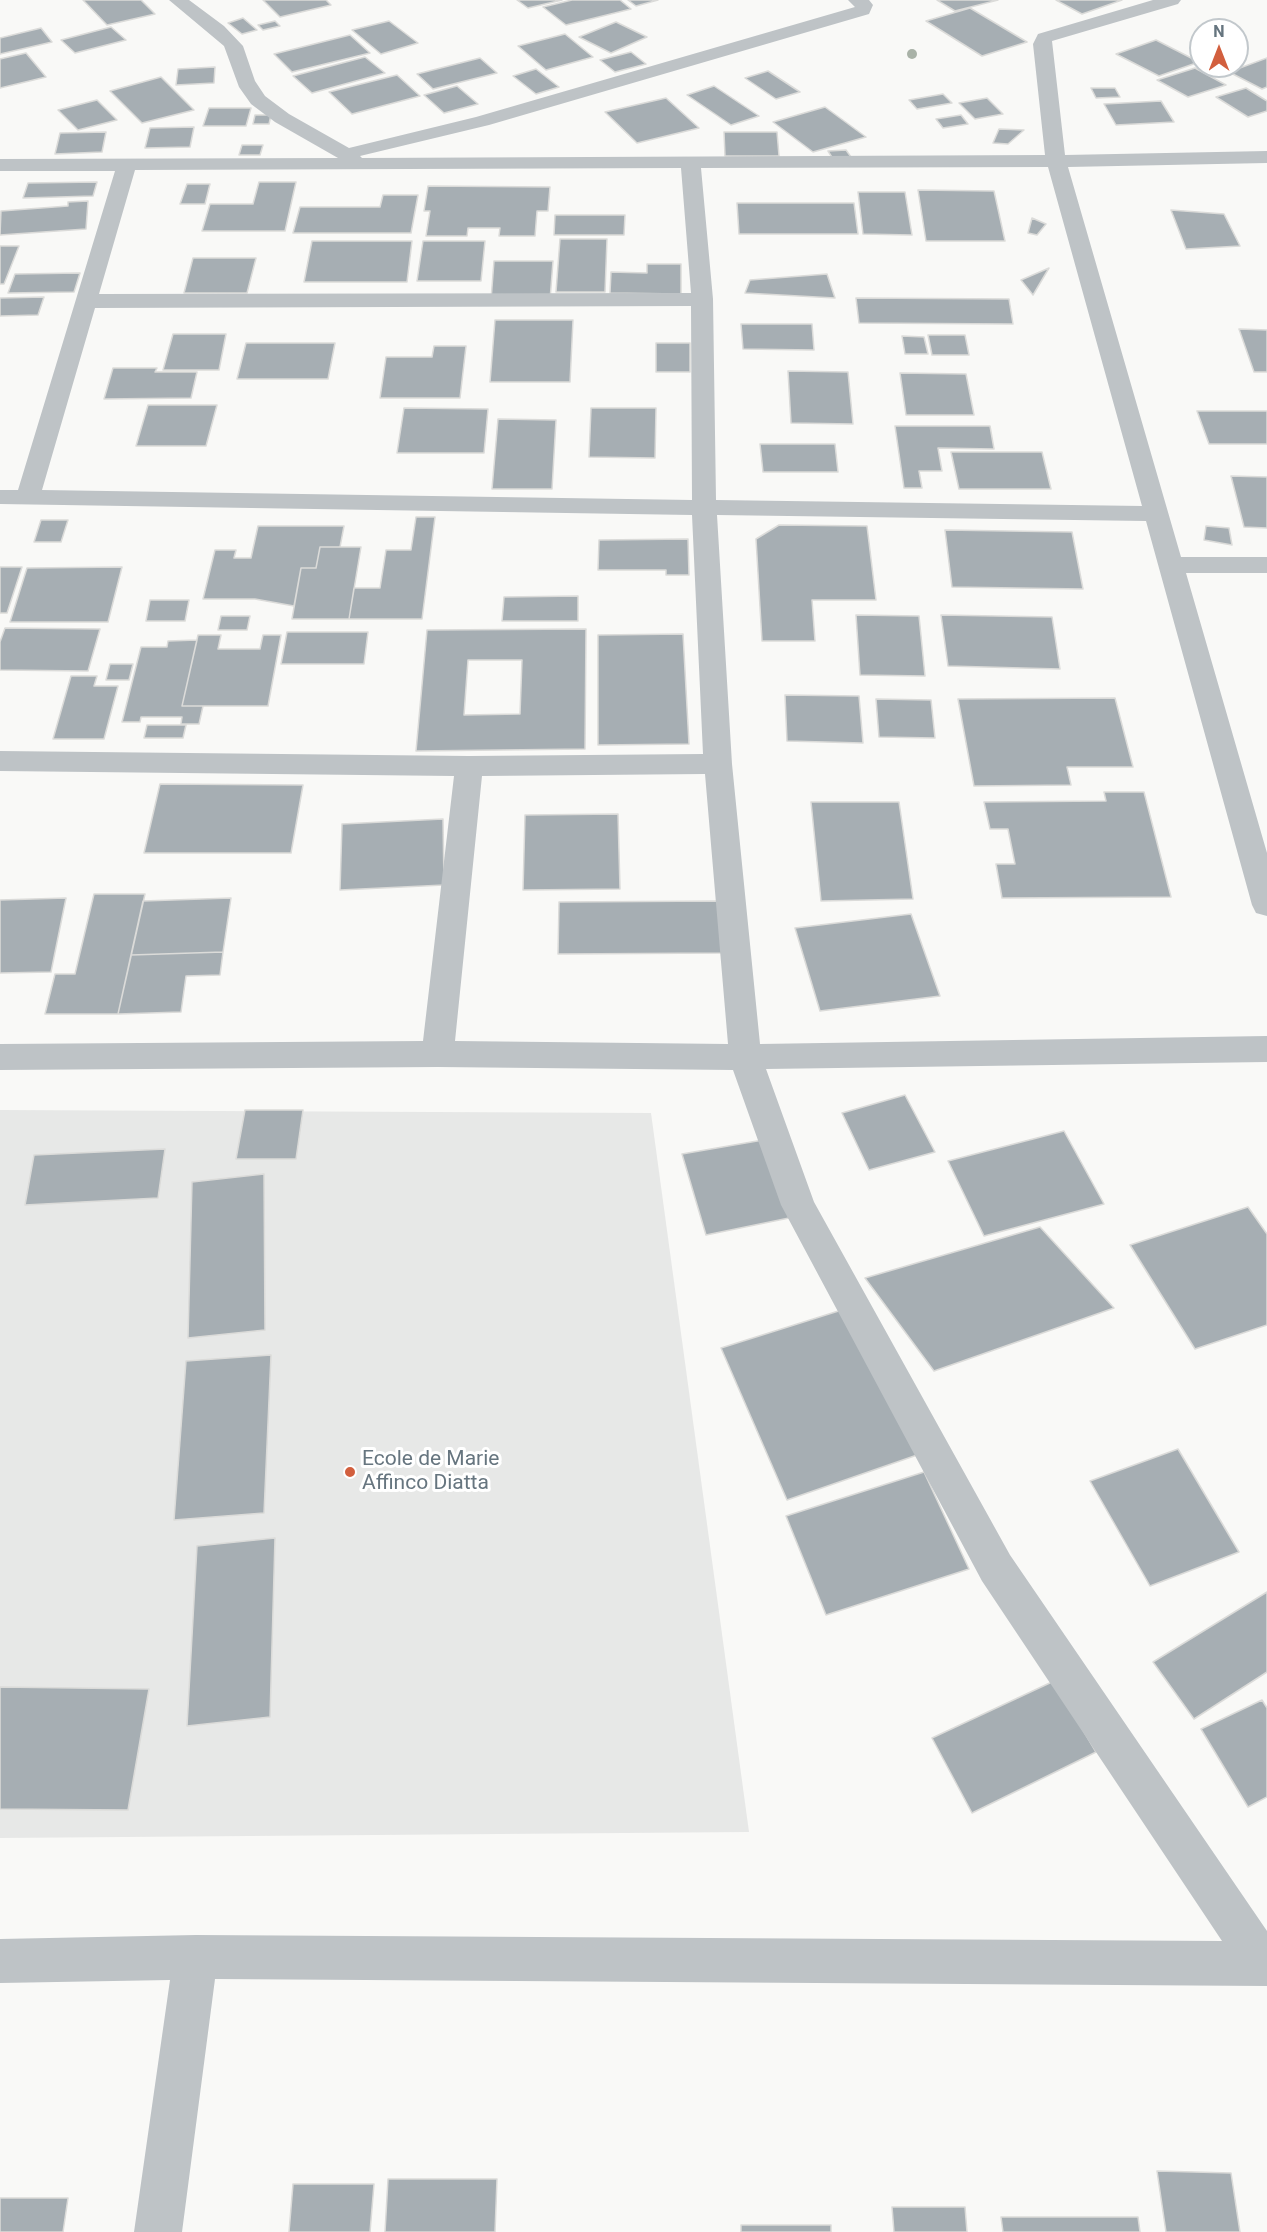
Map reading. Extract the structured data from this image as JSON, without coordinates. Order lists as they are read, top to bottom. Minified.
{"places":["Ecole de Marie Affinco Diatta"],"north":"top"}
